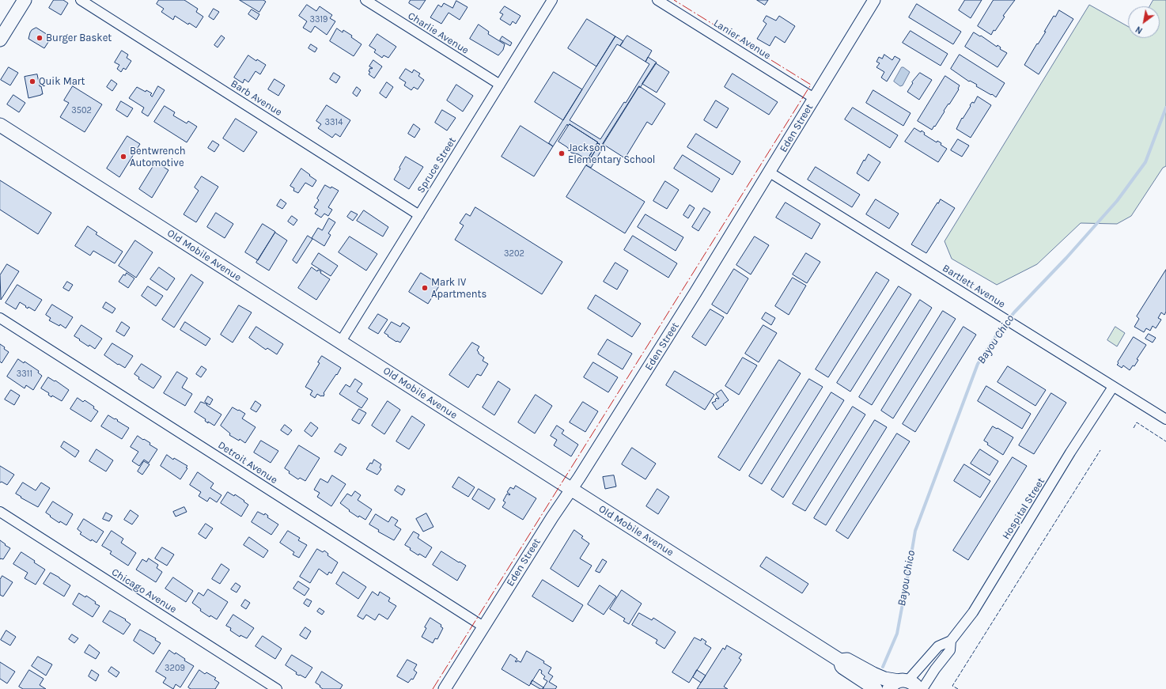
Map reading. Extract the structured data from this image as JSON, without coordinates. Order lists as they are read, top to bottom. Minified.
{"streets":{"main road":["Old Mobile Avenue"],"street":["Charlie Avenue","Lanier Avenue","Barb Avenue","Eden Street","Spruce Street","Bartlett Avenue","Detroit Avenue","Hospital Street","Chicago Avenue"]},"crossings":[["Charlie Avenue","Spruce Street"],["Lanier Avenue","Eden Street"],["Barb Avenue","Spruce Street"],["Eden Street","Old Mobile Avenue"],["Eden Street","Bartlett Avenue"],["Eden Street","Detroit Avenue"],["Spruce Street","Old Mobile Avenue"],["Old Mobile Avenue","Hospital Street"],["Bartlett Avenue","Hospital Street"]],"water":["Bayou Chico"],"places":["Burger Basket","Quik Mart","Jackson Elementary School","Bentwrench Automotive","Mark IV Apartments"],"house_numbers":["3319","3502","3314","3202","3311","3209"],"north":"bottom left"}
